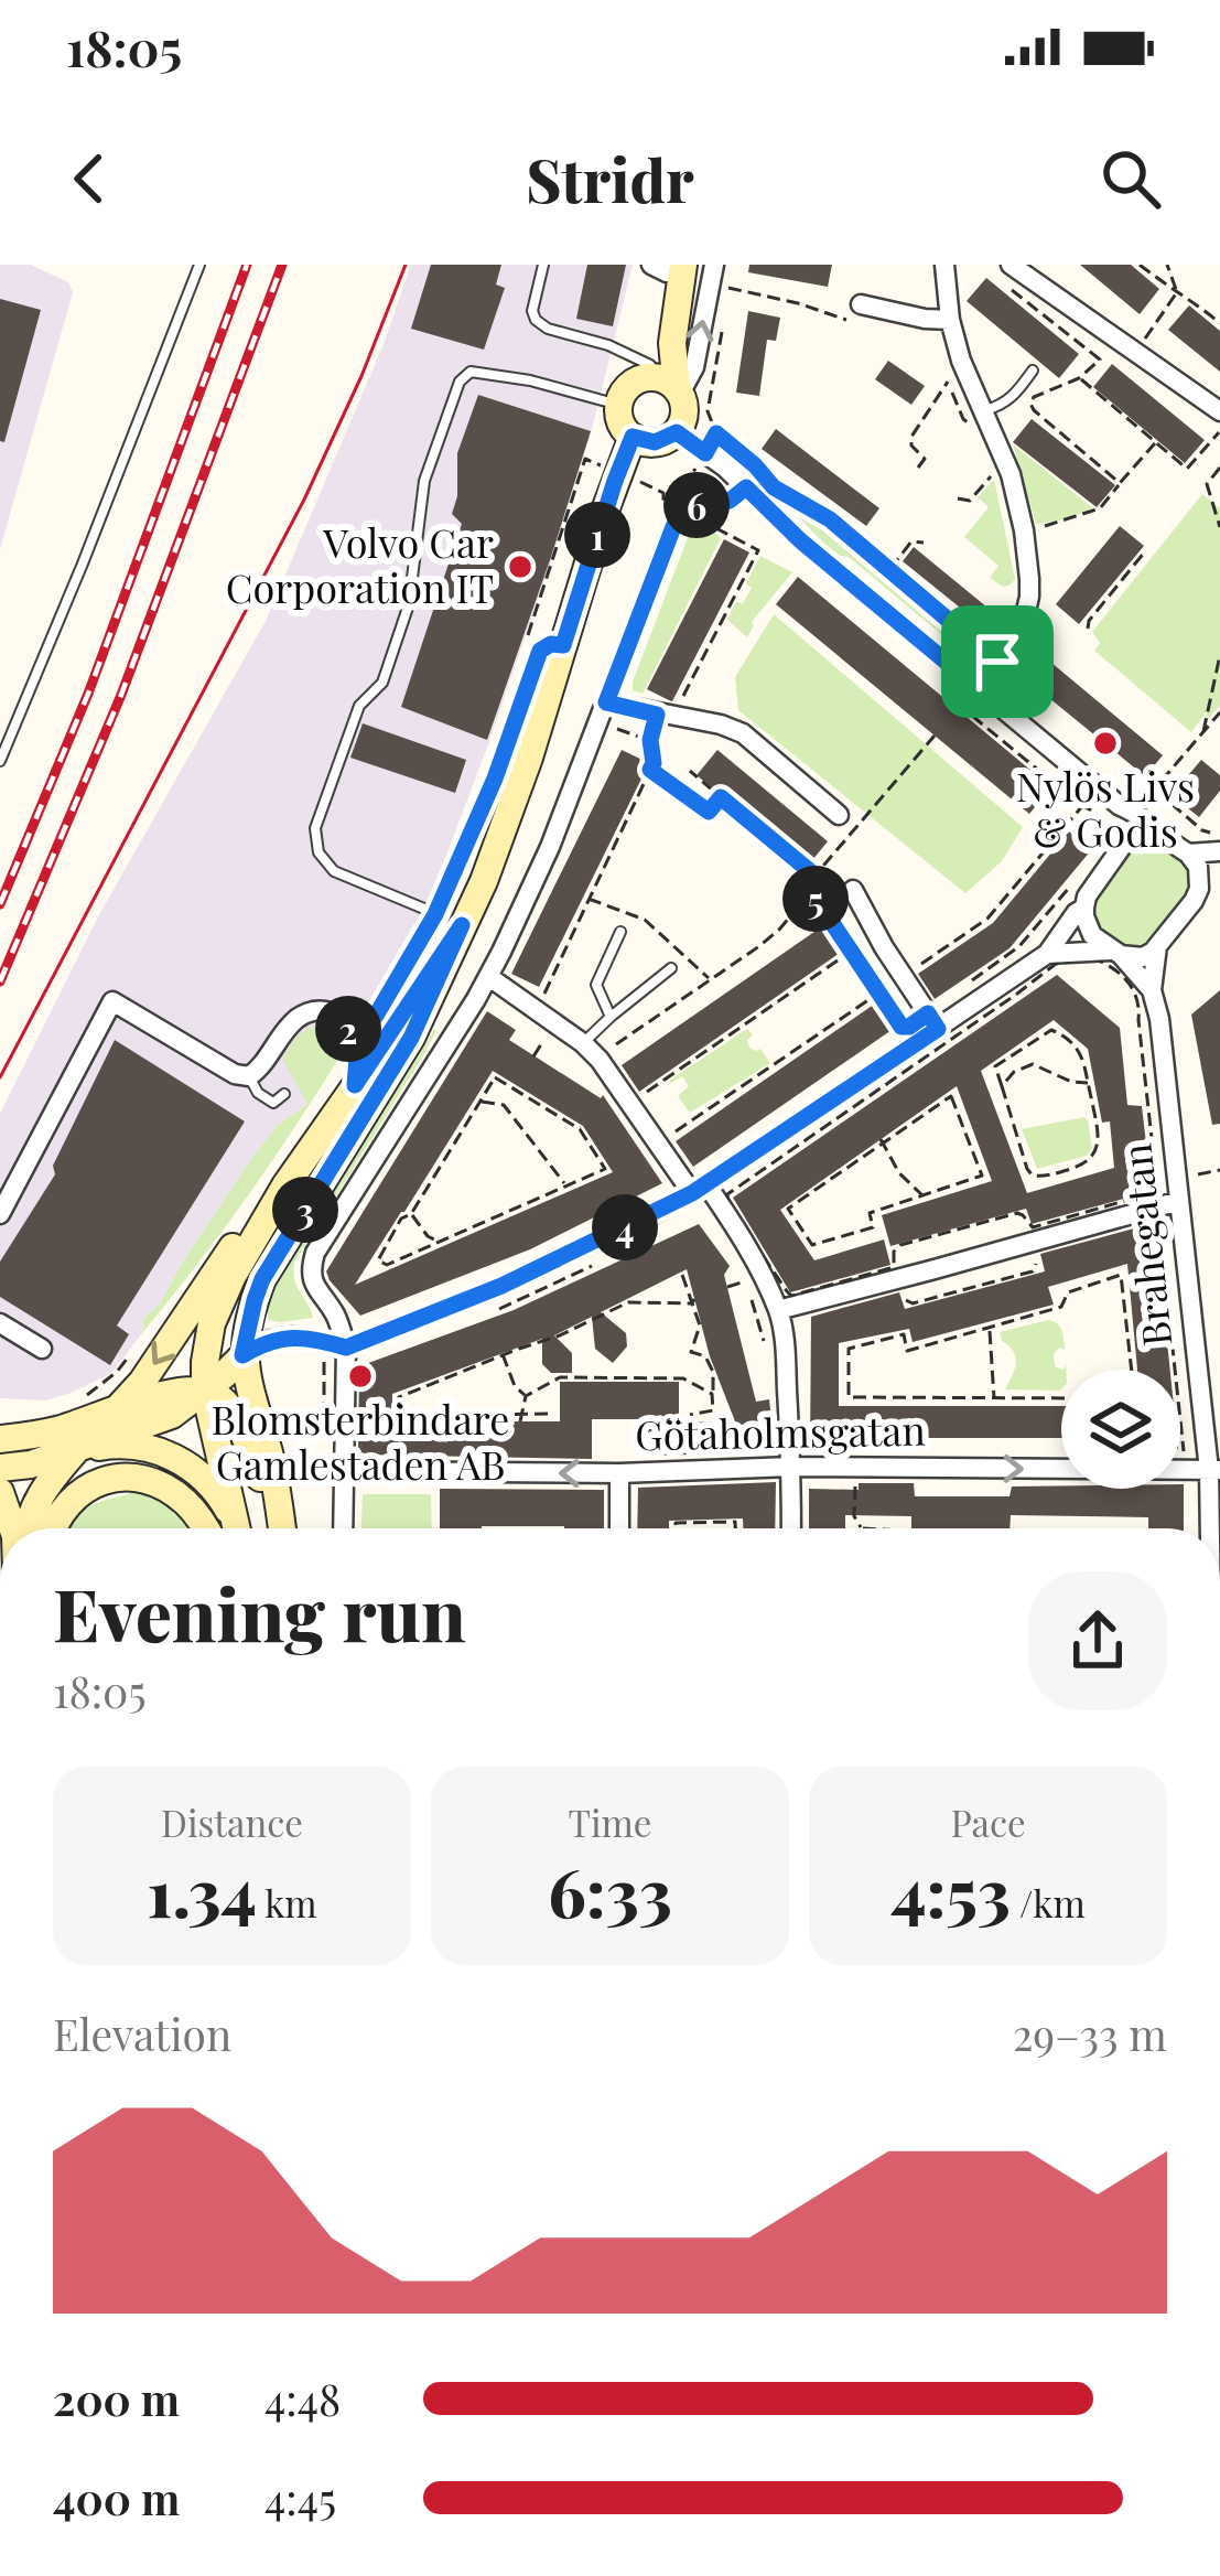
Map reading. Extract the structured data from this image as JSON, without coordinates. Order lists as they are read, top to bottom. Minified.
{"streets":{"street":["Brahegatan","Götaholmsgatan"]},"crossings":[["Brahegatan","Götaholmsgatan"]],"places":["Volvo Car Corporation IT","Nylös Livs & Godis","Blomsterbindare Gamlestaden AB"],"page":{"status":"18:05","header":"Stridr","pins":["6","1","5","2","3","4"],"heading":["Evening run","18:05"],"stats":[["Distance","1.34 km"],["Time","6:33"],["Pace","4:53 /km"]],"chart":["Elevation","29–33 m"],"list":[{"name":"200 m","note":"4:48"},{"name":"400 m","note":"4:45"}]}}
